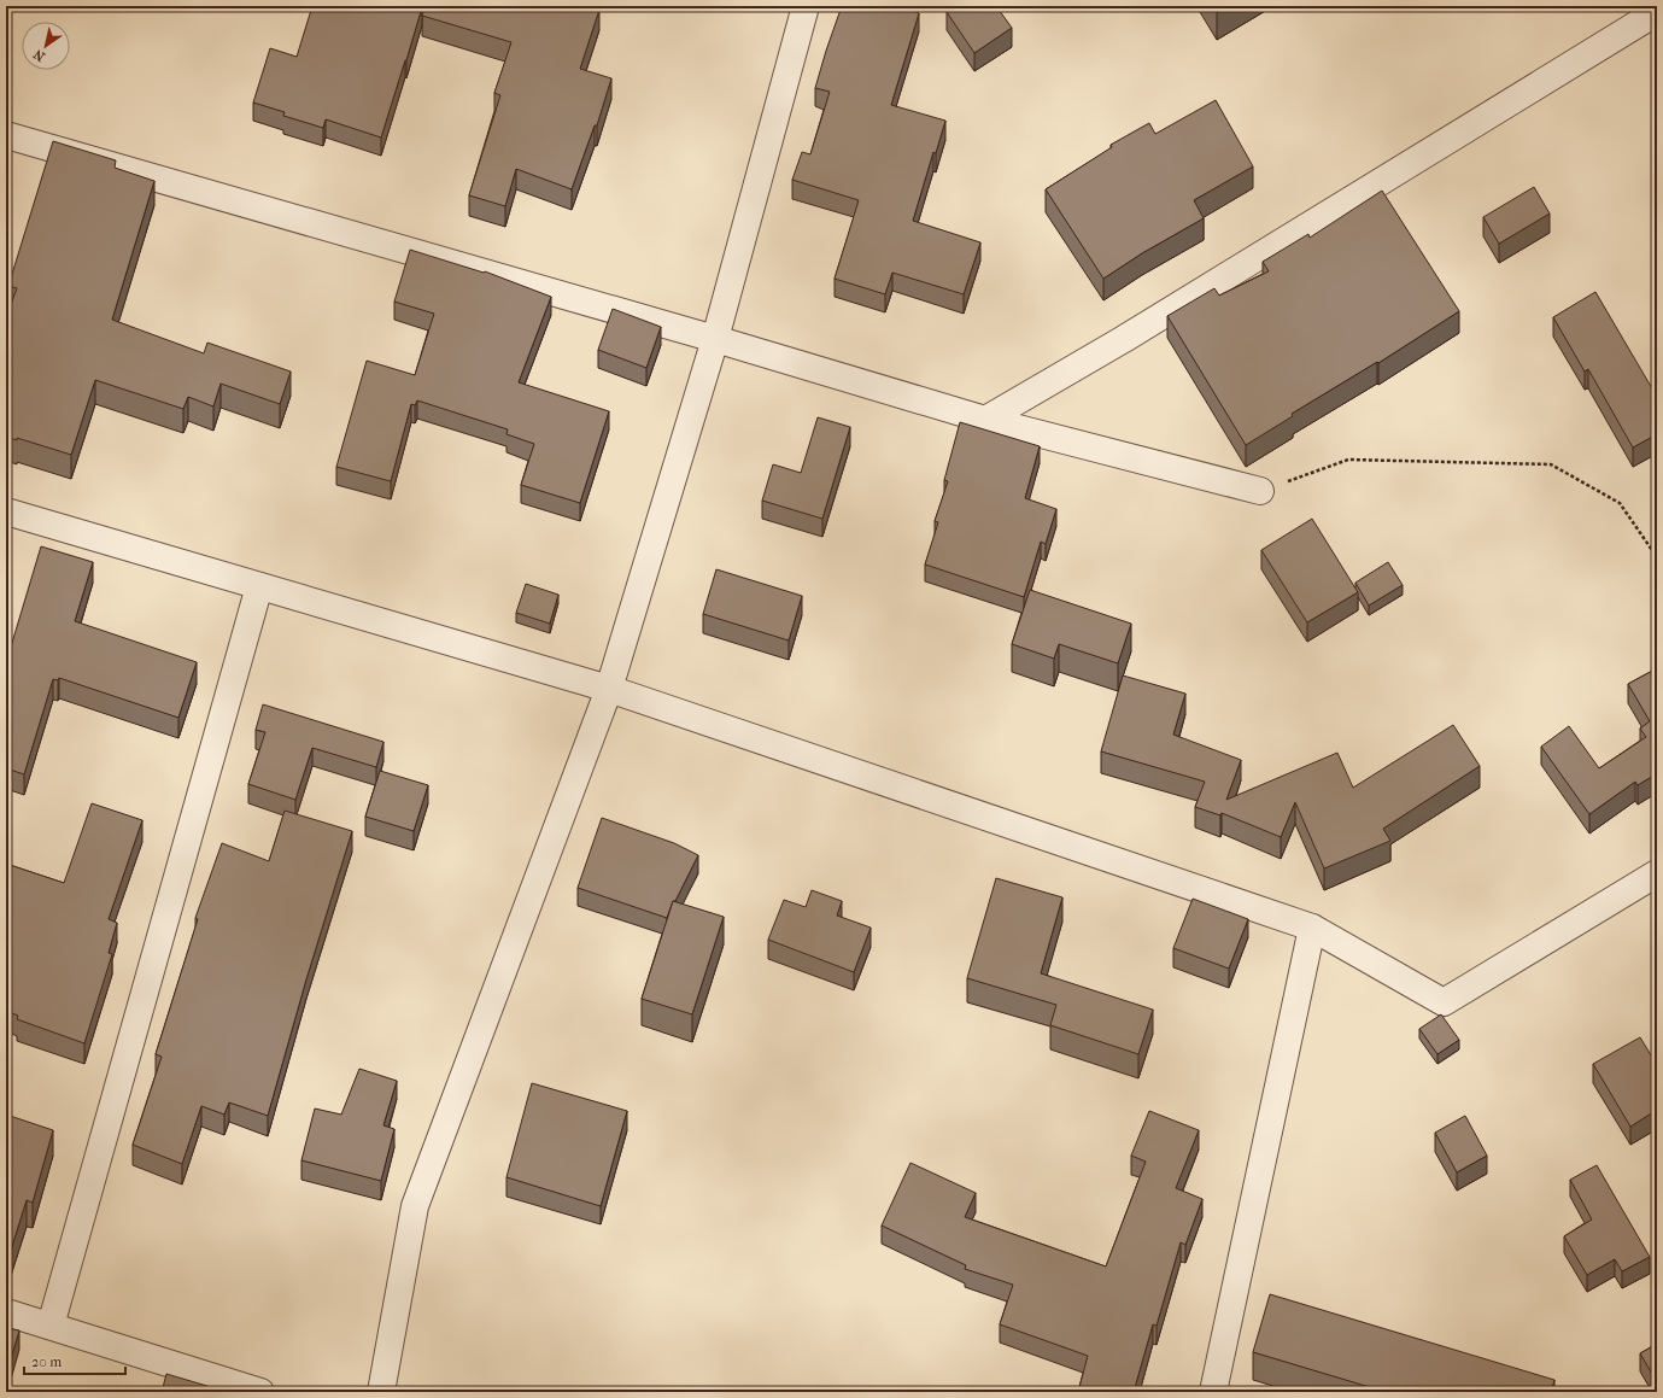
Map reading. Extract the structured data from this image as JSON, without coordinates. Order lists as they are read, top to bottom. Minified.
{"scale_bar":"20 m","north":"bottom left"}
